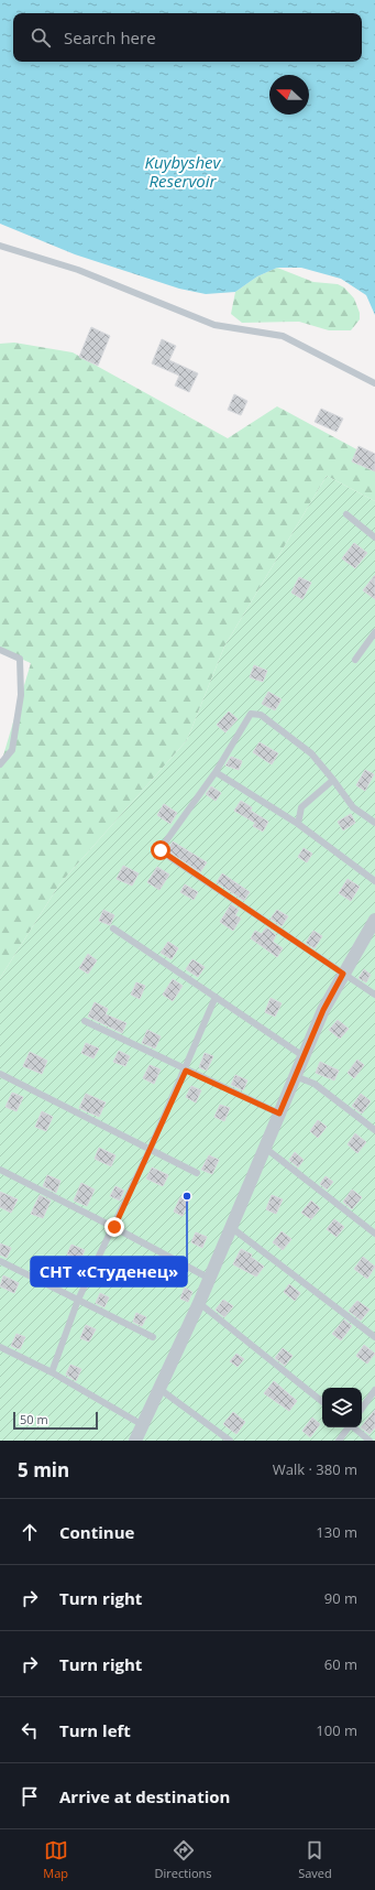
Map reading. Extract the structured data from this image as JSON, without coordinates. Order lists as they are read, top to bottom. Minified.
{"water":["Kuybyshev Reservoir"],"places":["СНТ «Студенец»"],"scale_bar":"50 m","north":"left","page":{"search":"Search here","scale":"50 m","heading":["5 min","Walk · 380 m"],"list":[["Continue","130 m"],["Turn right","90 m"],["Turn right","60 m"],["Turn left","100 m"],"Arrive at destination"],"nav":["Map","Directions","Saved"]}}
